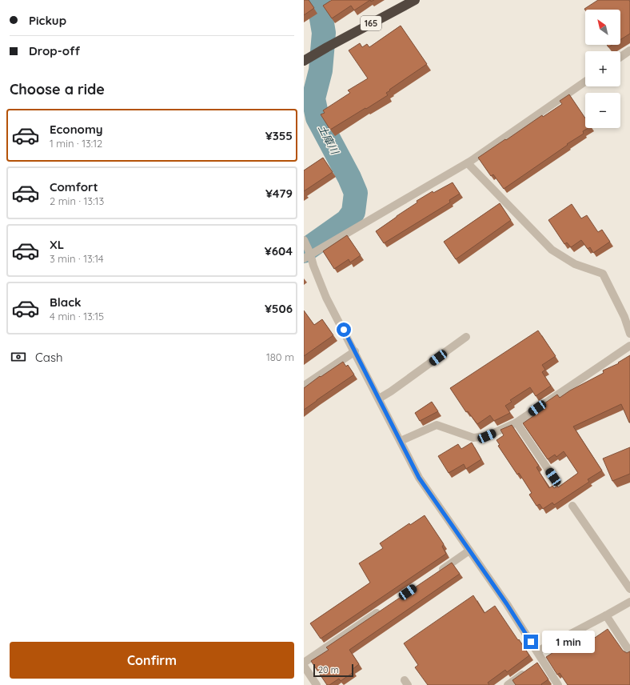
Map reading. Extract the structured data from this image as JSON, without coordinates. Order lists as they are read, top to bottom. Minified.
{"streets":{"highway":["165"]},"water":["土庫川"],"scale_bar":"20 m","north":"top left","page":{"banner":["Pickup","Drop-off"],"map_buttons":["+","−"],"heading":"Choose a ride","list":[{"name":"Economy","note":"1 min · 13:12","value":"¥355"},{"name":"Comfort","note":"2 min · 13:13","value":"¥479"},{"name":"XL","note":"3 min · 13:14","value":"¥604"},{"name":"Black","note":"4 min · 13:15","value":"¥506"}],"pay":["Cash","180 m"],"bubble":"1 min","buttons":"Confirm","scale":"20 m"}}
